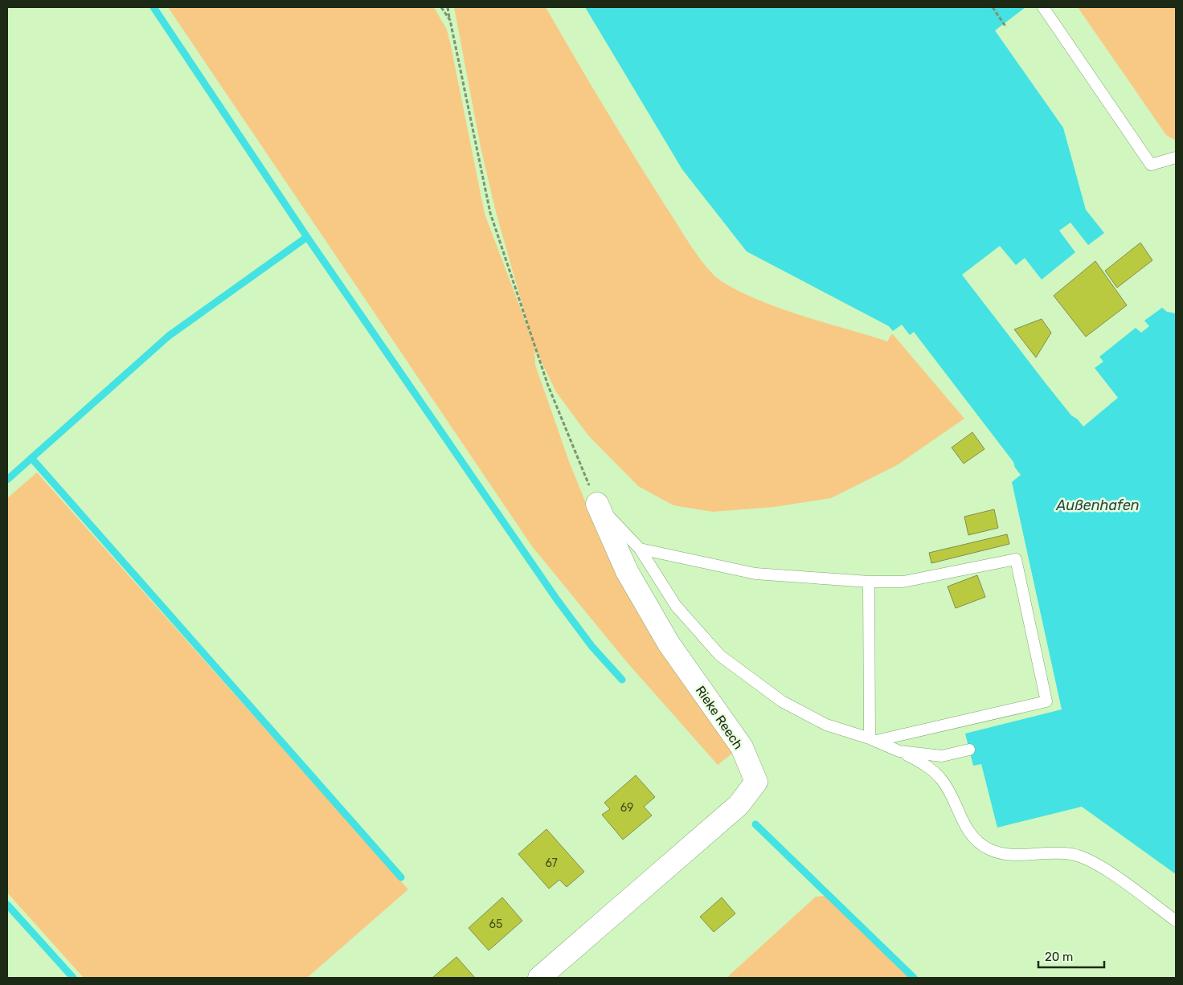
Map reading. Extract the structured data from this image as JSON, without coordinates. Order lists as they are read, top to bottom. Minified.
{"streets":{"street":["Rieke Reech"]},"water":["Außenhafen"],"house_numbers":["69","67","65"],"scale_bar":"20 m"}
